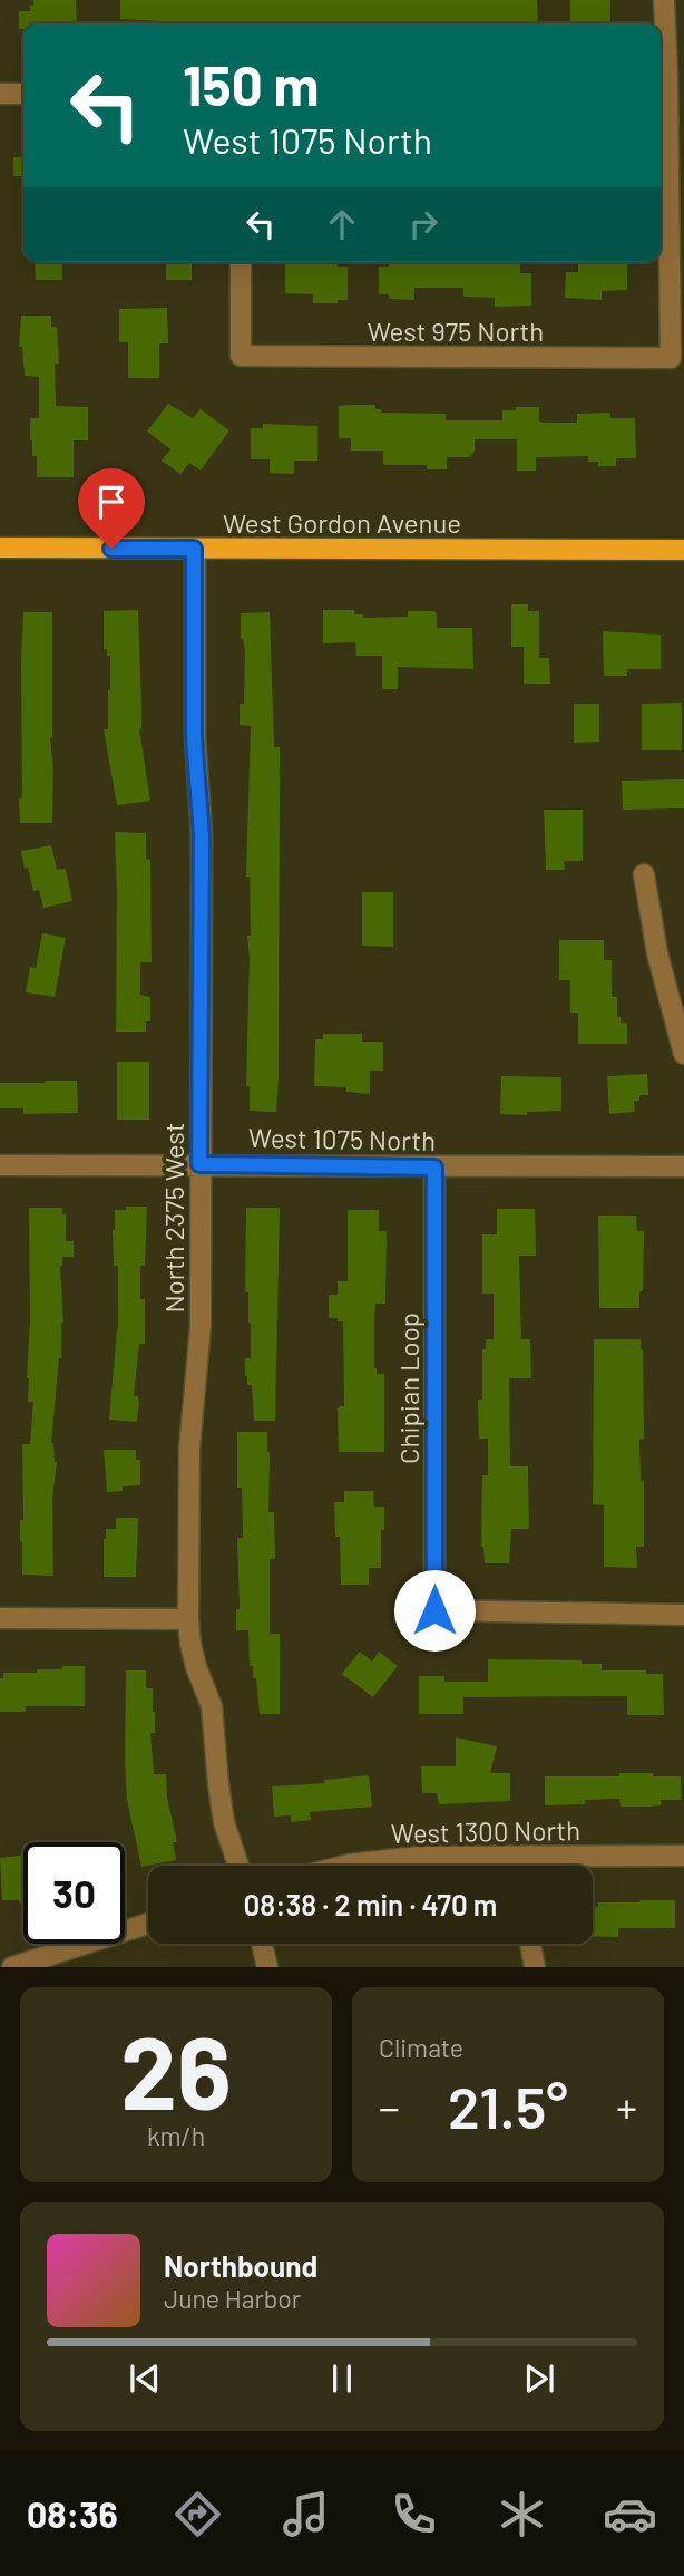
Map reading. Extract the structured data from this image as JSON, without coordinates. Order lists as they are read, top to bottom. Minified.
{"streets":{"main road":["West Gordon Avenue"],"street":["West 975 North","West 1075 North","North 2375 West","Chipian Loop","West 1300 North"]},"crossings":[["West Gordon Avenue","North 2375 West"],["West 1075 North","North 2375 West"],["West 1075 North","Chipian Loop"]],"page":{"turn":["150 m","West 1075 North"],"limit":"30","trip":"08:38 · 2 min · 470 m","tile":[["26","km/h"],"Climate"],"heat":["−","21.5°","+"],"song":["Northbound","June Harbor"],"tabs":"08:36"}}
